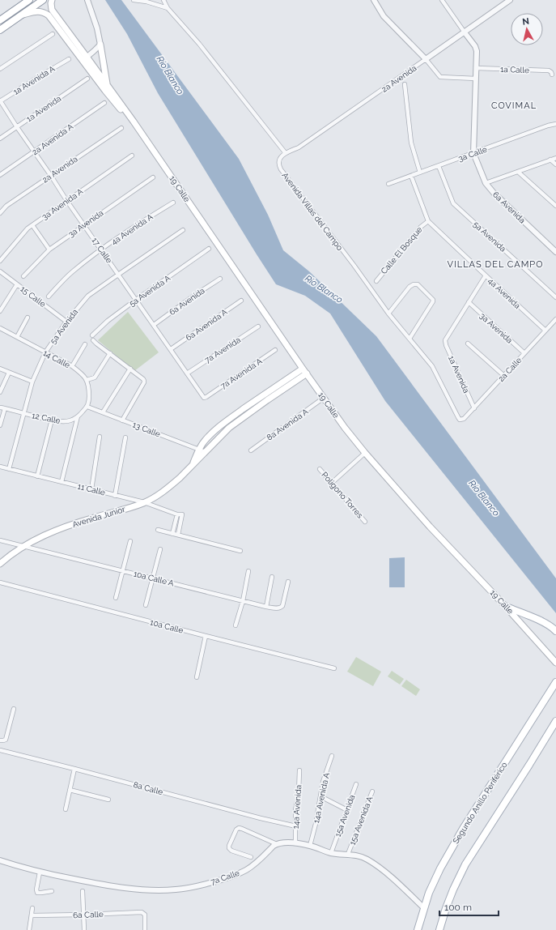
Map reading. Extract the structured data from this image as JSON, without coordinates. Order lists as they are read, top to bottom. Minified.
{"streets":{"main road":["19 Calle","Avenida Junior","Segundo Anillo Periférico"],"street":["1a Calle","2a Avenida","1a Avenida A","1a Avenida","2a Avenida A","3a Calle","3a Avenida A","6a Avenida","Avenida Villas del Campo","3a Avenida","4a Avenida A","5a Avenida","17 Calle","Calle El Bosque","5a Avenida A","4a Avenida","15 Calle","6a Avenida A","7a Avenida","14 Calle","2a Calle","7a Avenida A","12 Calle","8a Avenida A","13 Calle","11 Calle","Poligono Torres","10a Calle A","10a Calle","8a Calle","14a Avenida A","14a Avenida","15a Avenida","15a Avenida A","7a Calle","6a Calle"]},"crossings":[["2a Avenida","Avenida Villas del Campo"],["2a Avenida","17 Calle"],["1a Avenida A","17 Calle"],["1a Avenida","3a Avenida"],["1a Avenida","17 Calle"],["1a Avenida","2a Calle"],["2a Avenida A","17 Calle"],["3a Calle","6a Avenida"],["3a Calle","5a Avenida"],["3a Calle","4a Avenida"],["19 Calle","8a Avenida A"],["19 Calle","Avenida Junior"],["3a Avenida A","17 Calle"],["6a Avenida","17 Calle"],["Avenida Villas del Campo","2a Calle"],["3a Avenida","17 Calle"],["3a Avenida","2a Calle"],["4a Avenida A","17 Calle"],["5a Avenida","17 Calle"],["5a Avenida","15 Calle"],["5a Avenida","14 Calle"],["5a Avenida","12 Calle"],["5a Avenida","13 Calle"],["5a Avenida","11 Calle"],["17 Calle","5a Avenida A"],["17 Calle","6a Avenida A"],["17 Calle","7a Avenida"],["17 Calle","7a Avenida A"],["Calle El Bosque","4a Avenida"],["4a Avenida","2a Calle"],["14 Calle","12 Calle"],["14 Calle","13 Calle"],["12 Calle","13 Calle"],["13 Calle","Avenida Junior"],["11 Calle","Avenida Junior"],["Avenida Junior","10a Calle A"],["8a Calle","14a Avenida"]],"districts":["COVIMAL","VILLAS DEL CAMPO"],"water":["Río Blanco"],"scale_bar":"100 m","north":"top"}
